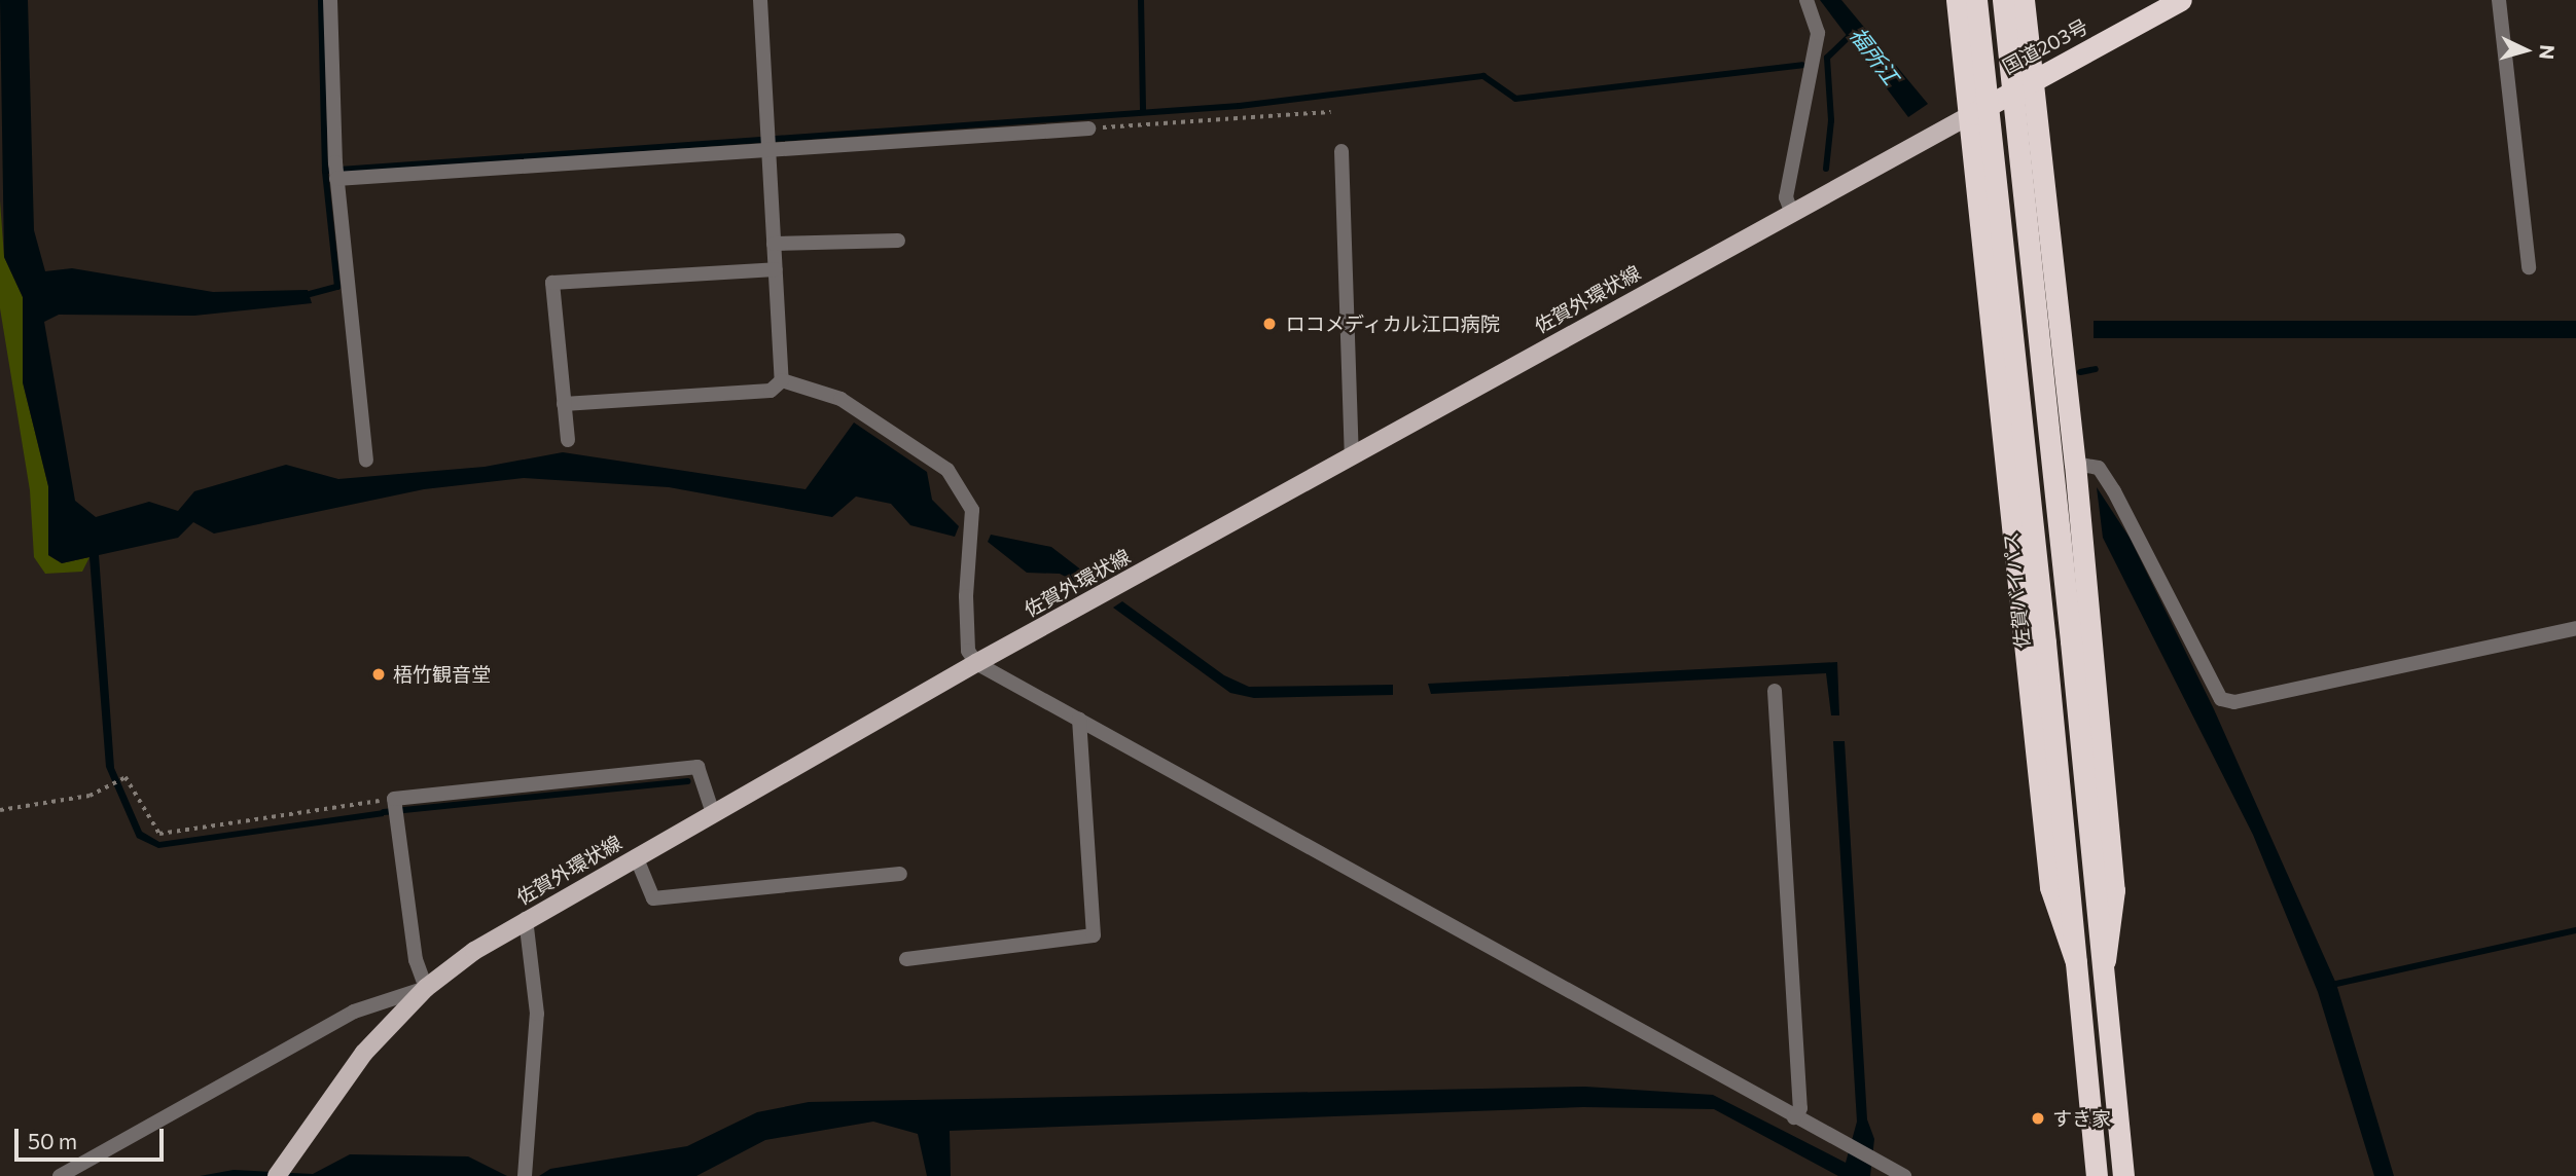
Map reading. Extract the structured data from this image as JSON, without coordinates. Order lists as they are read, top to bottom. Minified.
{"streets":{"highway":["国道203号","佐賀バイパス"],"main road":["佐賀外環状線"]},"crossings":[["国道203号","佐賀外環状線"]],"water":["福所江"],"places":["ロコメディカル江口病院","梧竹観音堂","すき家"],"scale_bar":"50 m","north":"right"}
